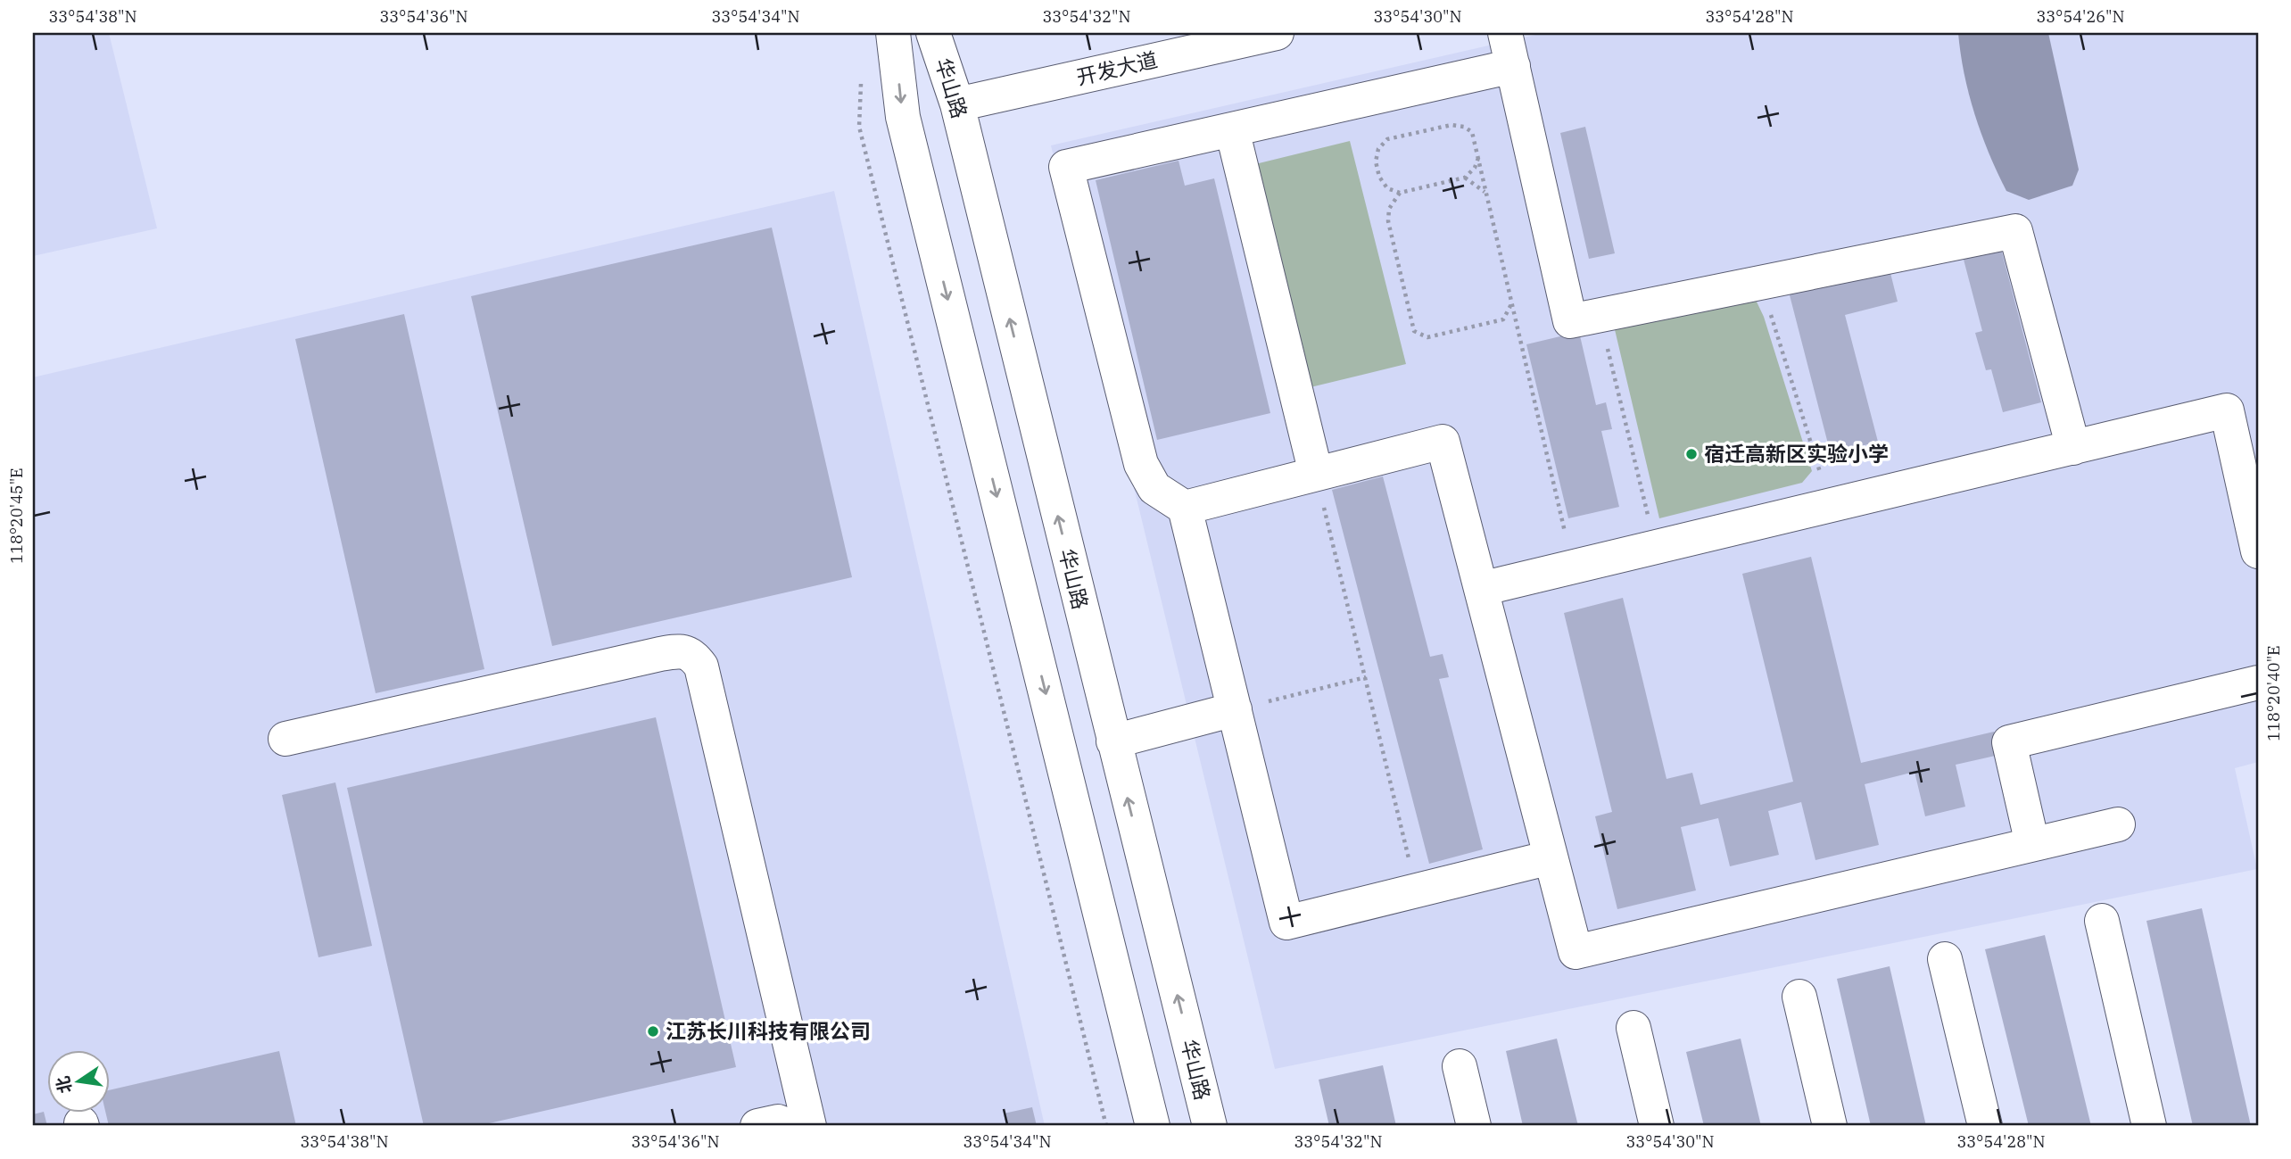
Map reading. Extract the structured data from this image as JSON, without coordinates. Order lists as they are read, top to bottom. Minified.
{"streets":{"street":["开发大道","华山路"]},"crossings":[["开发大道","华山路"]],"places":["宿迁高新区实验小学","江苏长川科技有限公司"],"north":"left","coordinates":["33°54'38\"N","33°54'36\"N","33°54'34\"N","33°54'32\"N","33°54'30\"N","33°54'28\"N","33°54'26\"N","118°20'45\"E","118°20'40\"E"]}
